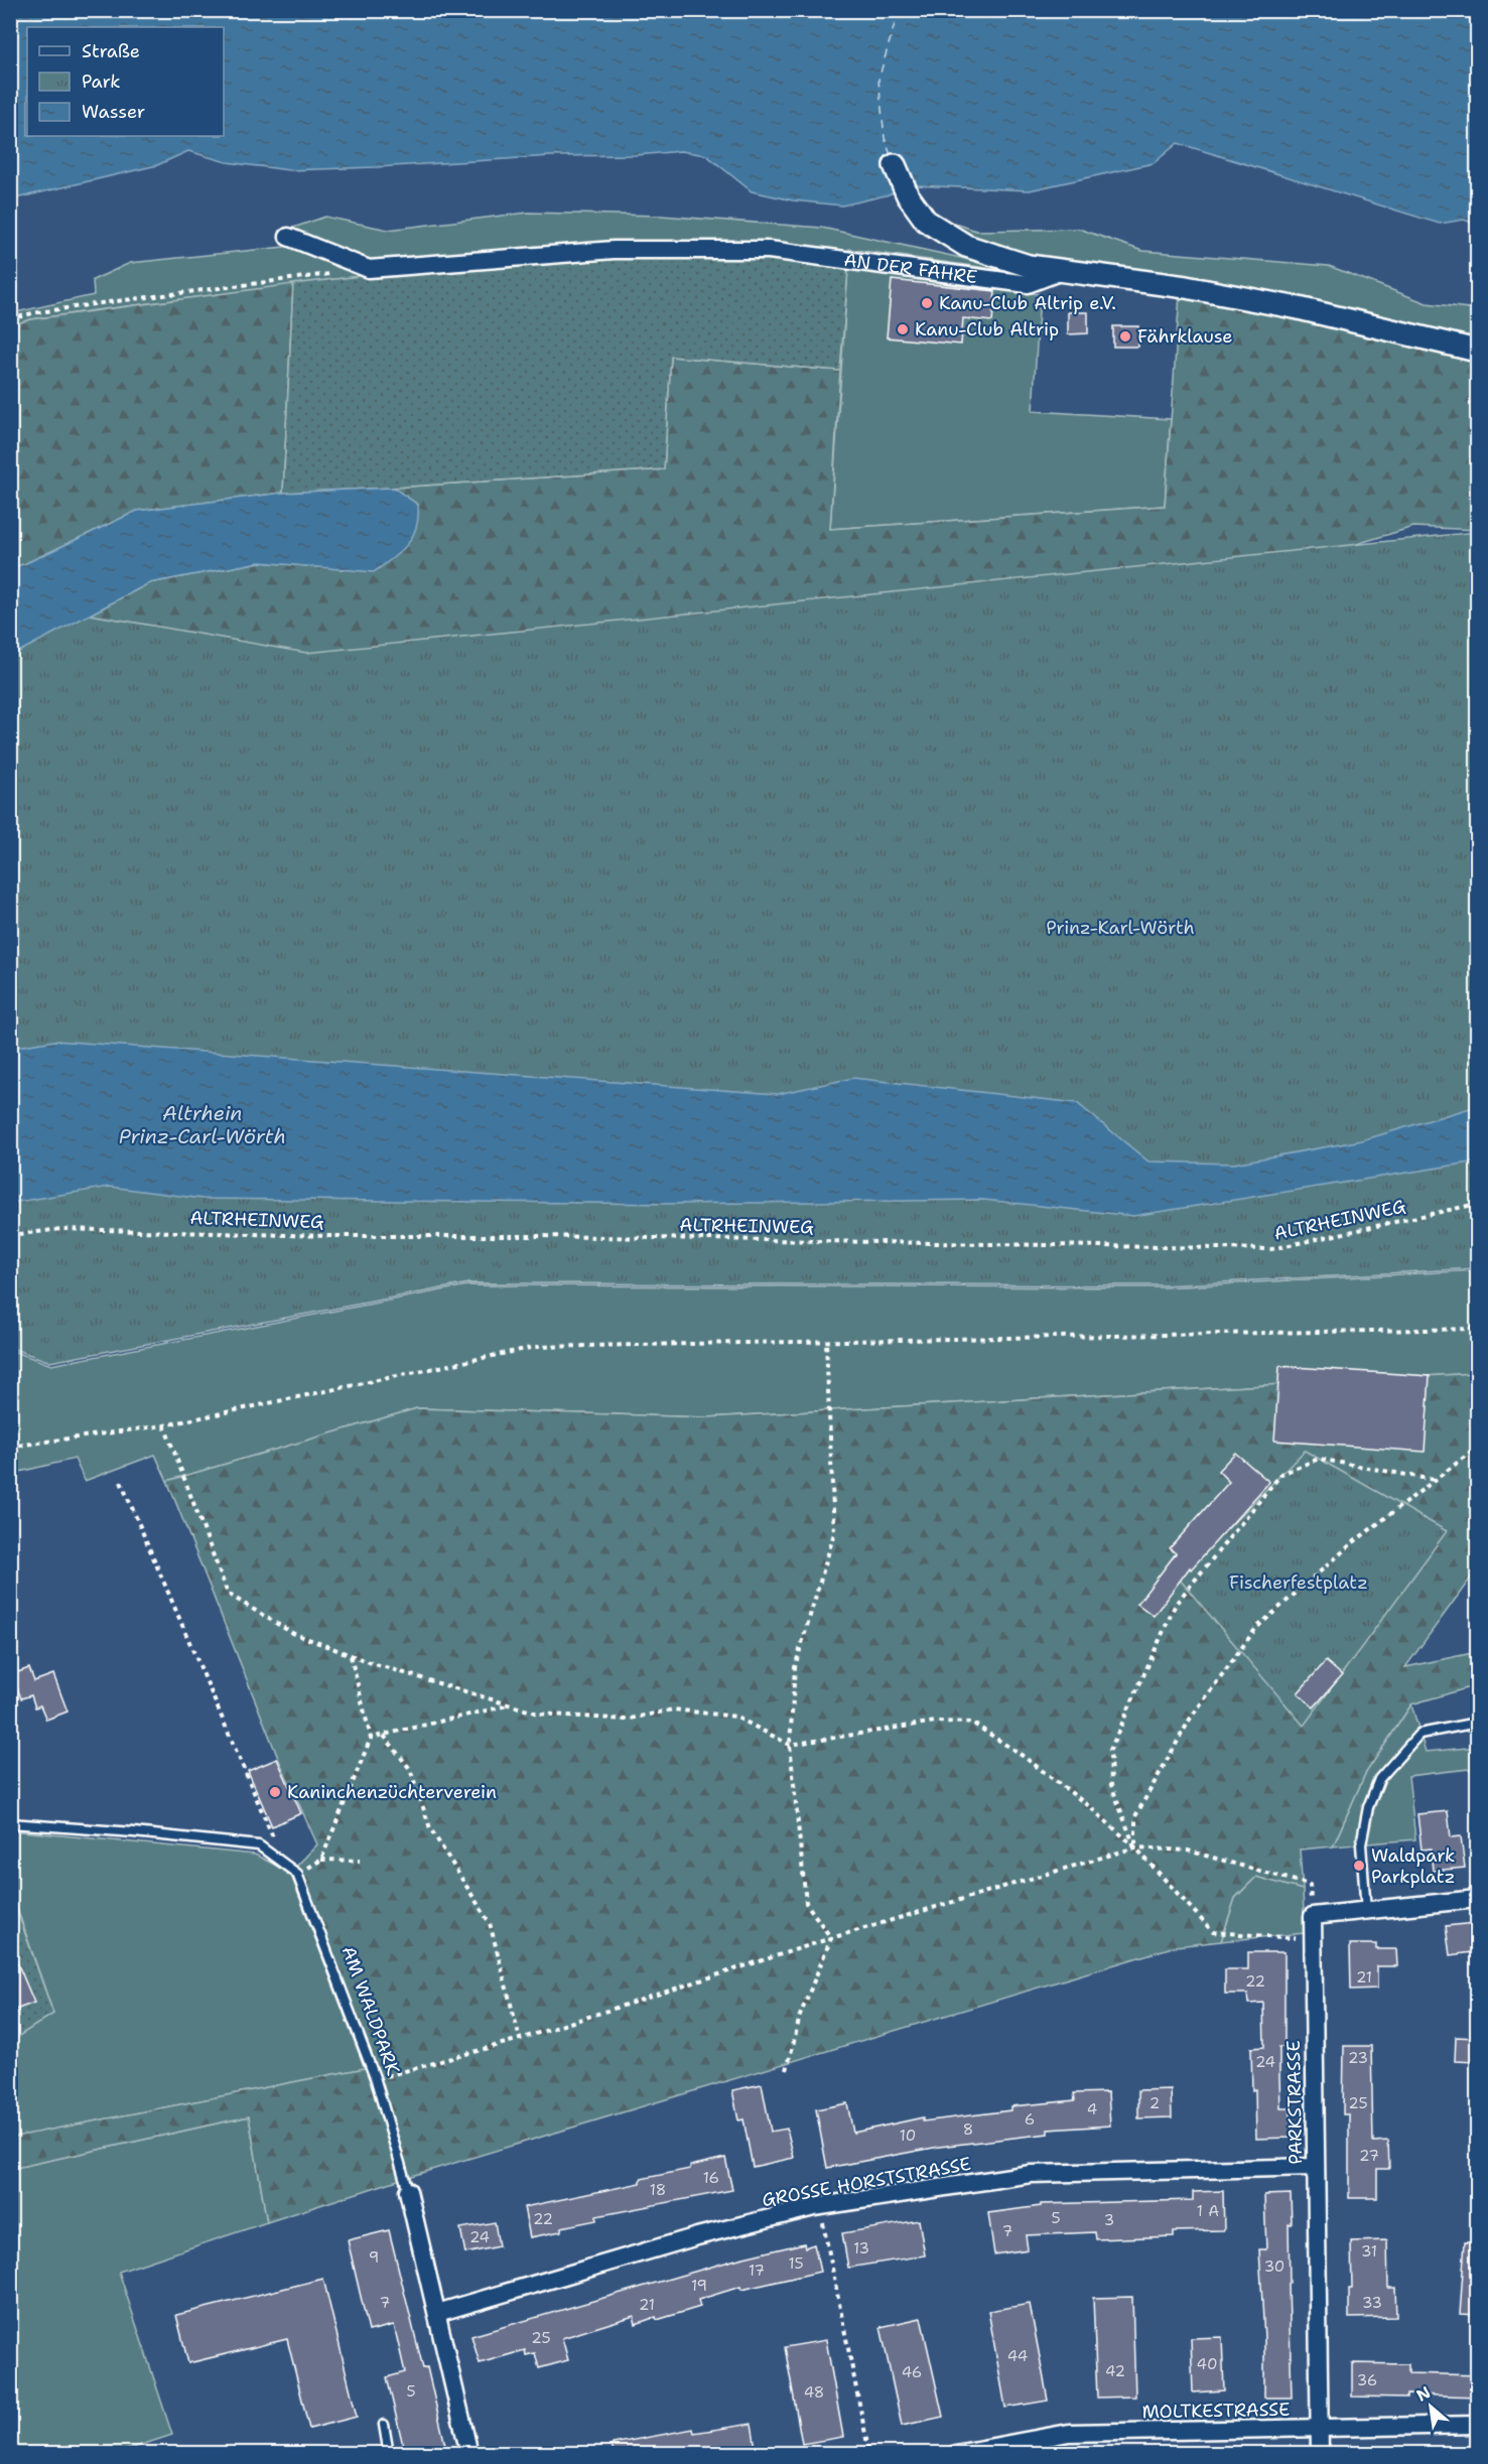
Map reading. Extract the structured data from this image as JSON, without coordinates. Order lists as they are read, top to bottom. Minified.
{"streets":{"street":["AN DER FÄHRE","AM WALDPARK","PARKSTRASSE","GROSSE HORSTSTRASSE","MOLTKESTRASSE"],"path":["ALTRHEINWEG"]},"crossings":[["AM WALDPARK","GROSSE HORSTSTRASSE"],["PARKSTRASSE","GROSSE HORSTSTRASSE"],["PARKSTRASSE","MOLTKESTRASSE"]],"water":["Altrhein Prinz-Carl-Wörth"],"parks":["Prinz-Karl-Wörth","Fischerfestplatz"],"places":["Kanu-Club Altrip e.V.","Kanu-Club Altrip","Fährklause","Kaninchenzüchterverein","Waldpark Parkplatz"],"house_numbers":["21","22","23","24","2","25","4","6","8","10","27","16","18","1 A","5","22","3","7","24","13","31","9","15","30","17","19","7","33","21","25","44","40","42","46","36","5","48"],"legend":["Straße","Park","Wasser"],"north":"top left"}
